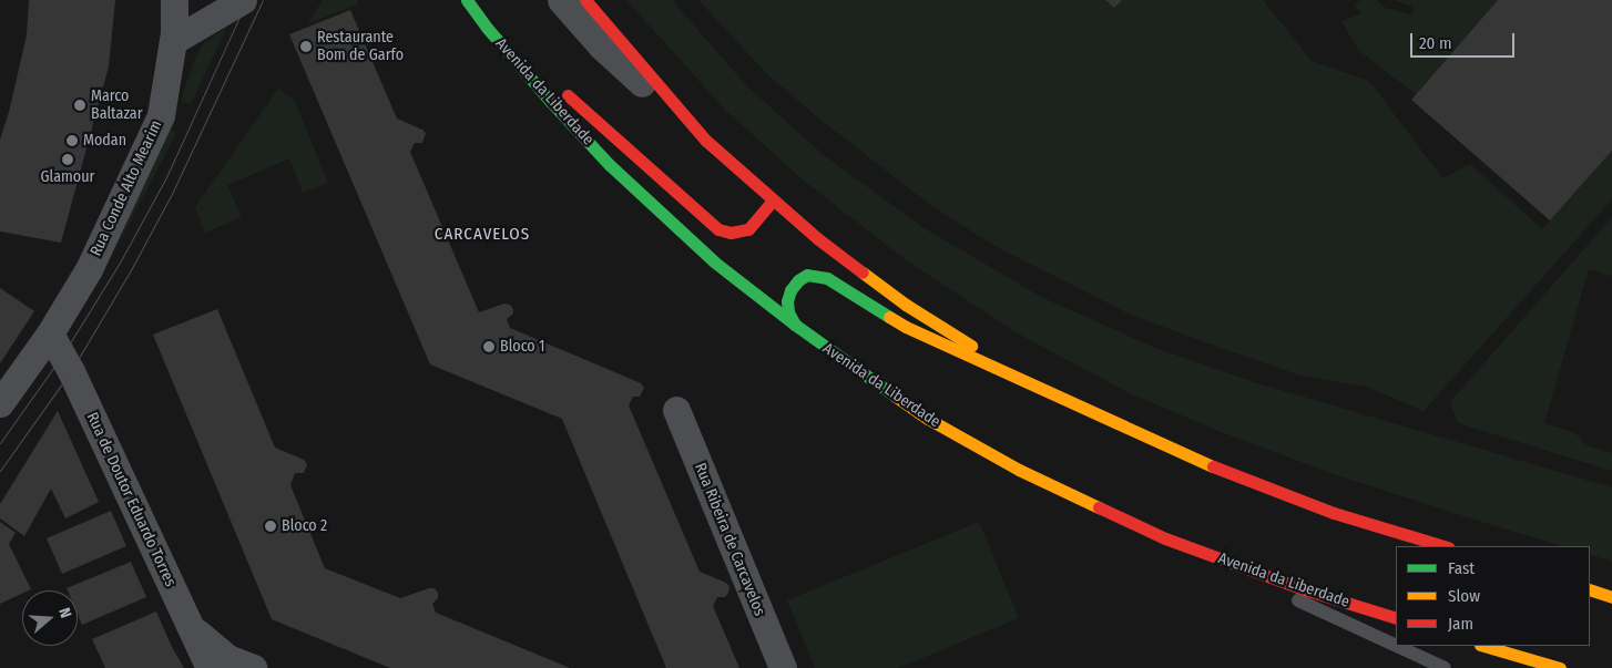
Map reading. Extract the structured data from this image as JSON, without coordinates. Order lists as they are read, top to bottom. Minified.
{"streets":{"main road":["Avenida da Liberdade"],"street":["Rua Conde Alto Mearim","Rua de Doutor Eduardo Torres","Rua Ribeira de Carcavelos"]},"crossings":[["Rua Conde Alto Mearim","Rua de Doutor Eduardo Torres"]],"districts":["CARCAVELOS"],"places":["Restaurante Bom de Garfo","Marco Baltazar","Modan","Glamour","Bloco 1","Bloco 2"],"legend":["Fast","Slow","Jam"],"scale_bar":"20 m","north":"right"}
